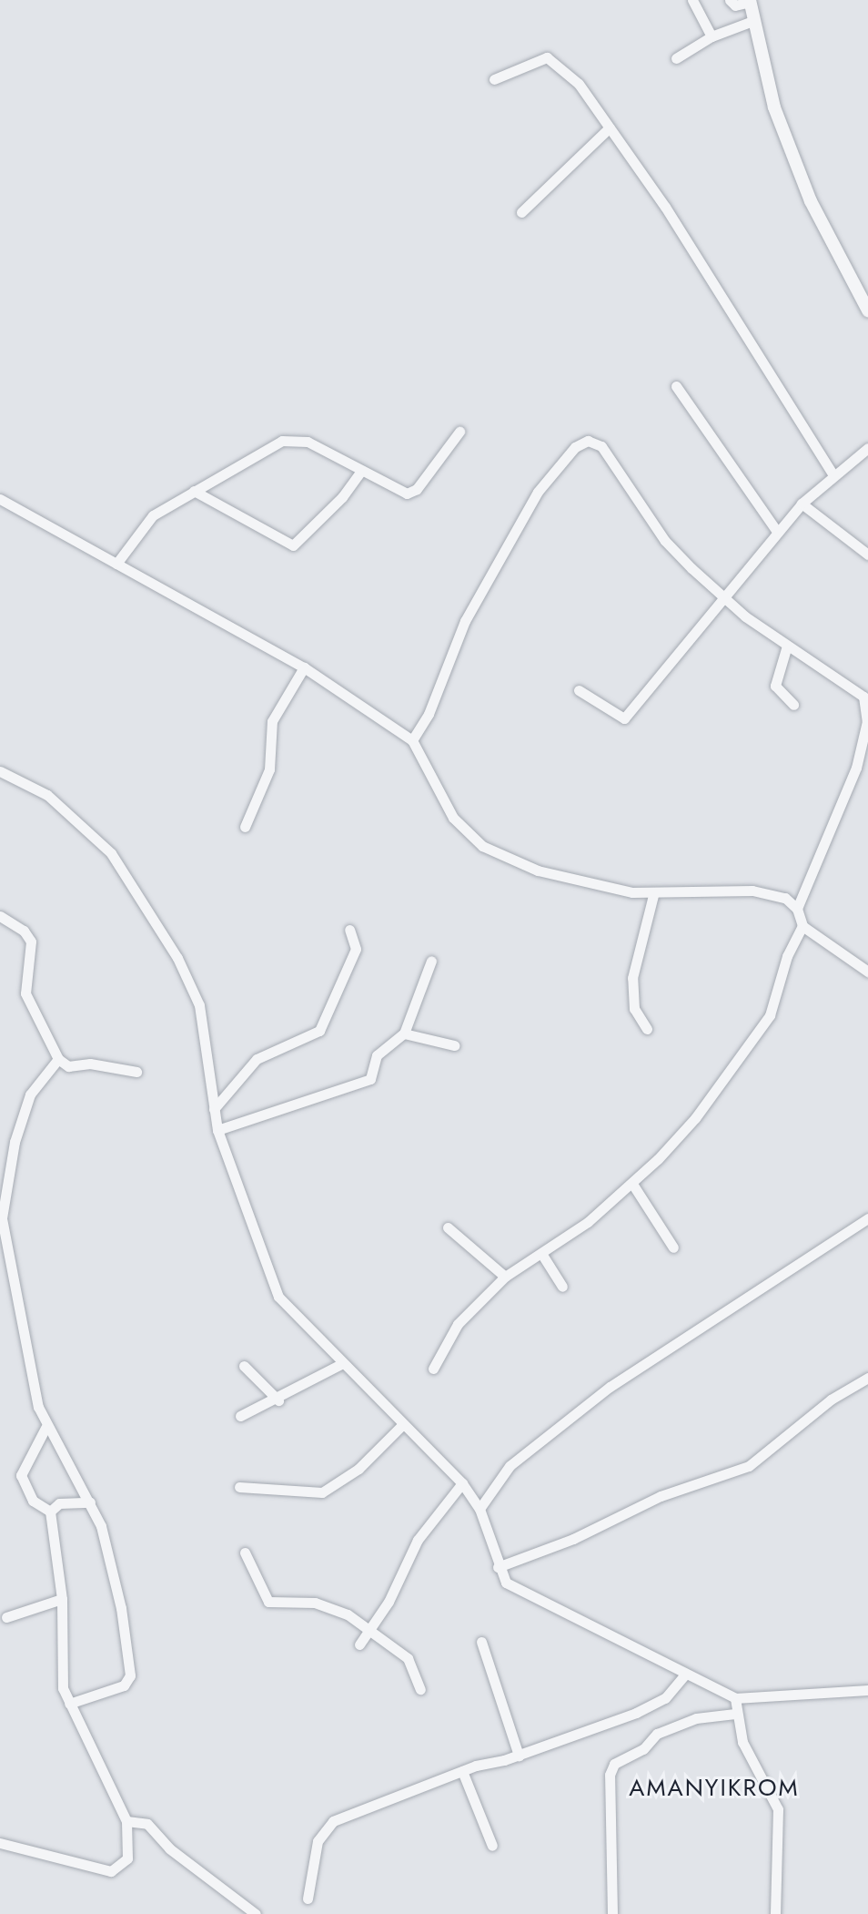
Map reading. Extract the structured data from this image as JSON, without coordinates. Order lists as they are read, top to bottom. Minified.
{"districts":["AMANYIKROM"]}
